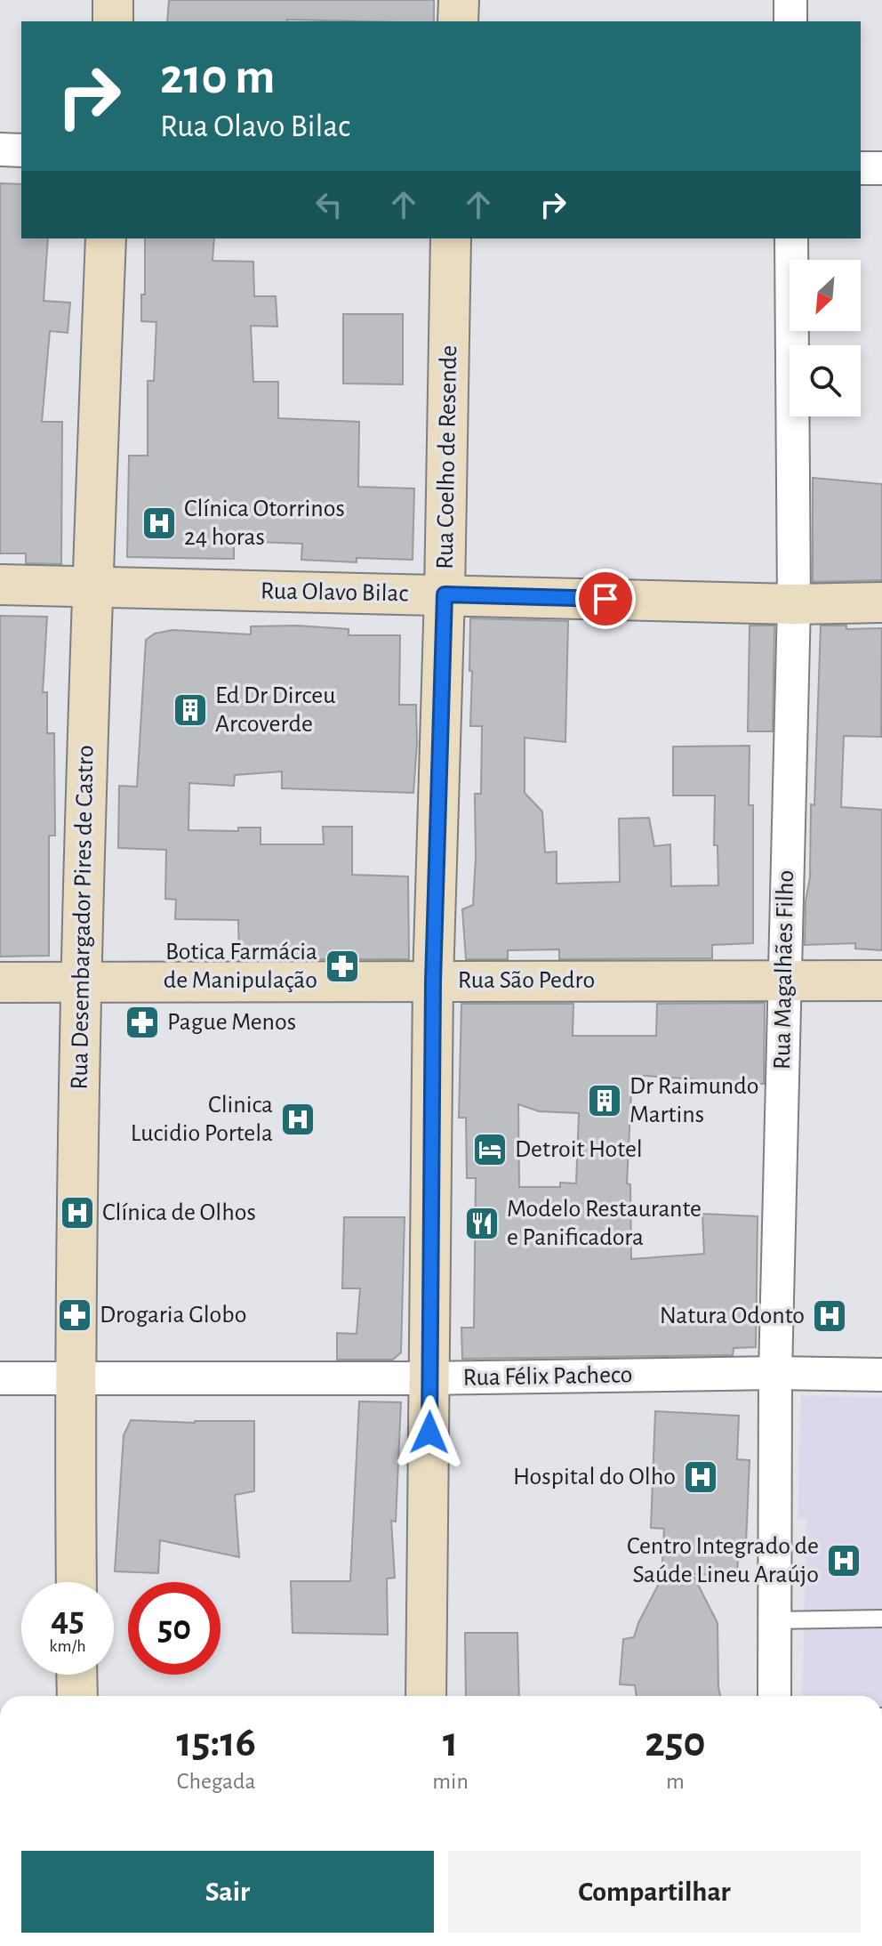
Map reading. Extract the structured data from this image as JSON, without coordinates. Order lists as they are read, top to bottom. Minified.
{"streets":{"main road":["Rua Coelho de Resende","Rua Olavo Bilac","Rua Desembargador Pires de Castro","Rua São Pedro"],"street":["Rua Magalhães Filho","Rua Félix Pacheco"]},"crossings":[["Rua Coelho de Resende","Rua Olavo Bilac"],["Rua Coelho de Resende","Rua São Pedro"],["Rua Coelho de Resende","Rua Félix Pacheco"],["Rua Olavo Bilac","Rua Desembargador Pires de Castro"],["Rua Olavo Bilac","Rua Magalhães Filho"],["Rua Desembargador Pires de Castro","Rua São Pedro"],["Rua Desembargador Pires de Castro","Rua Félix Pacheco"],["Rua Magalhães Filho","Rua São Pedro"],["Rua Magalhães Filho","Rua Félix Pacheco"]],"places":{"hospital":["Clínica Otorrinos 24 horas","Clinica Lucidio Portela","Clínica de Olhos","Natura Odonto","Hospital do Olho","Centro Integrado de Saúde Lineu Araújo"],"building":["Ed Dr Dirceu Arcoverde","Dr Raimundo Martins"],"pharmacy":["Botica Farmácia de Manipulação","Pague Menos","Drogaria Globo"],"hotel":["Detroit Hotel"],"restaurant":["Modelo Restaurante e Panificadora"]},"north":"bottom left","page":{"turn":["210 m","Rua Olavo Bilac"],"speed":"45 km/h","limit":"50","eta":["15:16","Chegada","1","min","250","m"],"buttons":["Sair","Compartilhar"]}}
